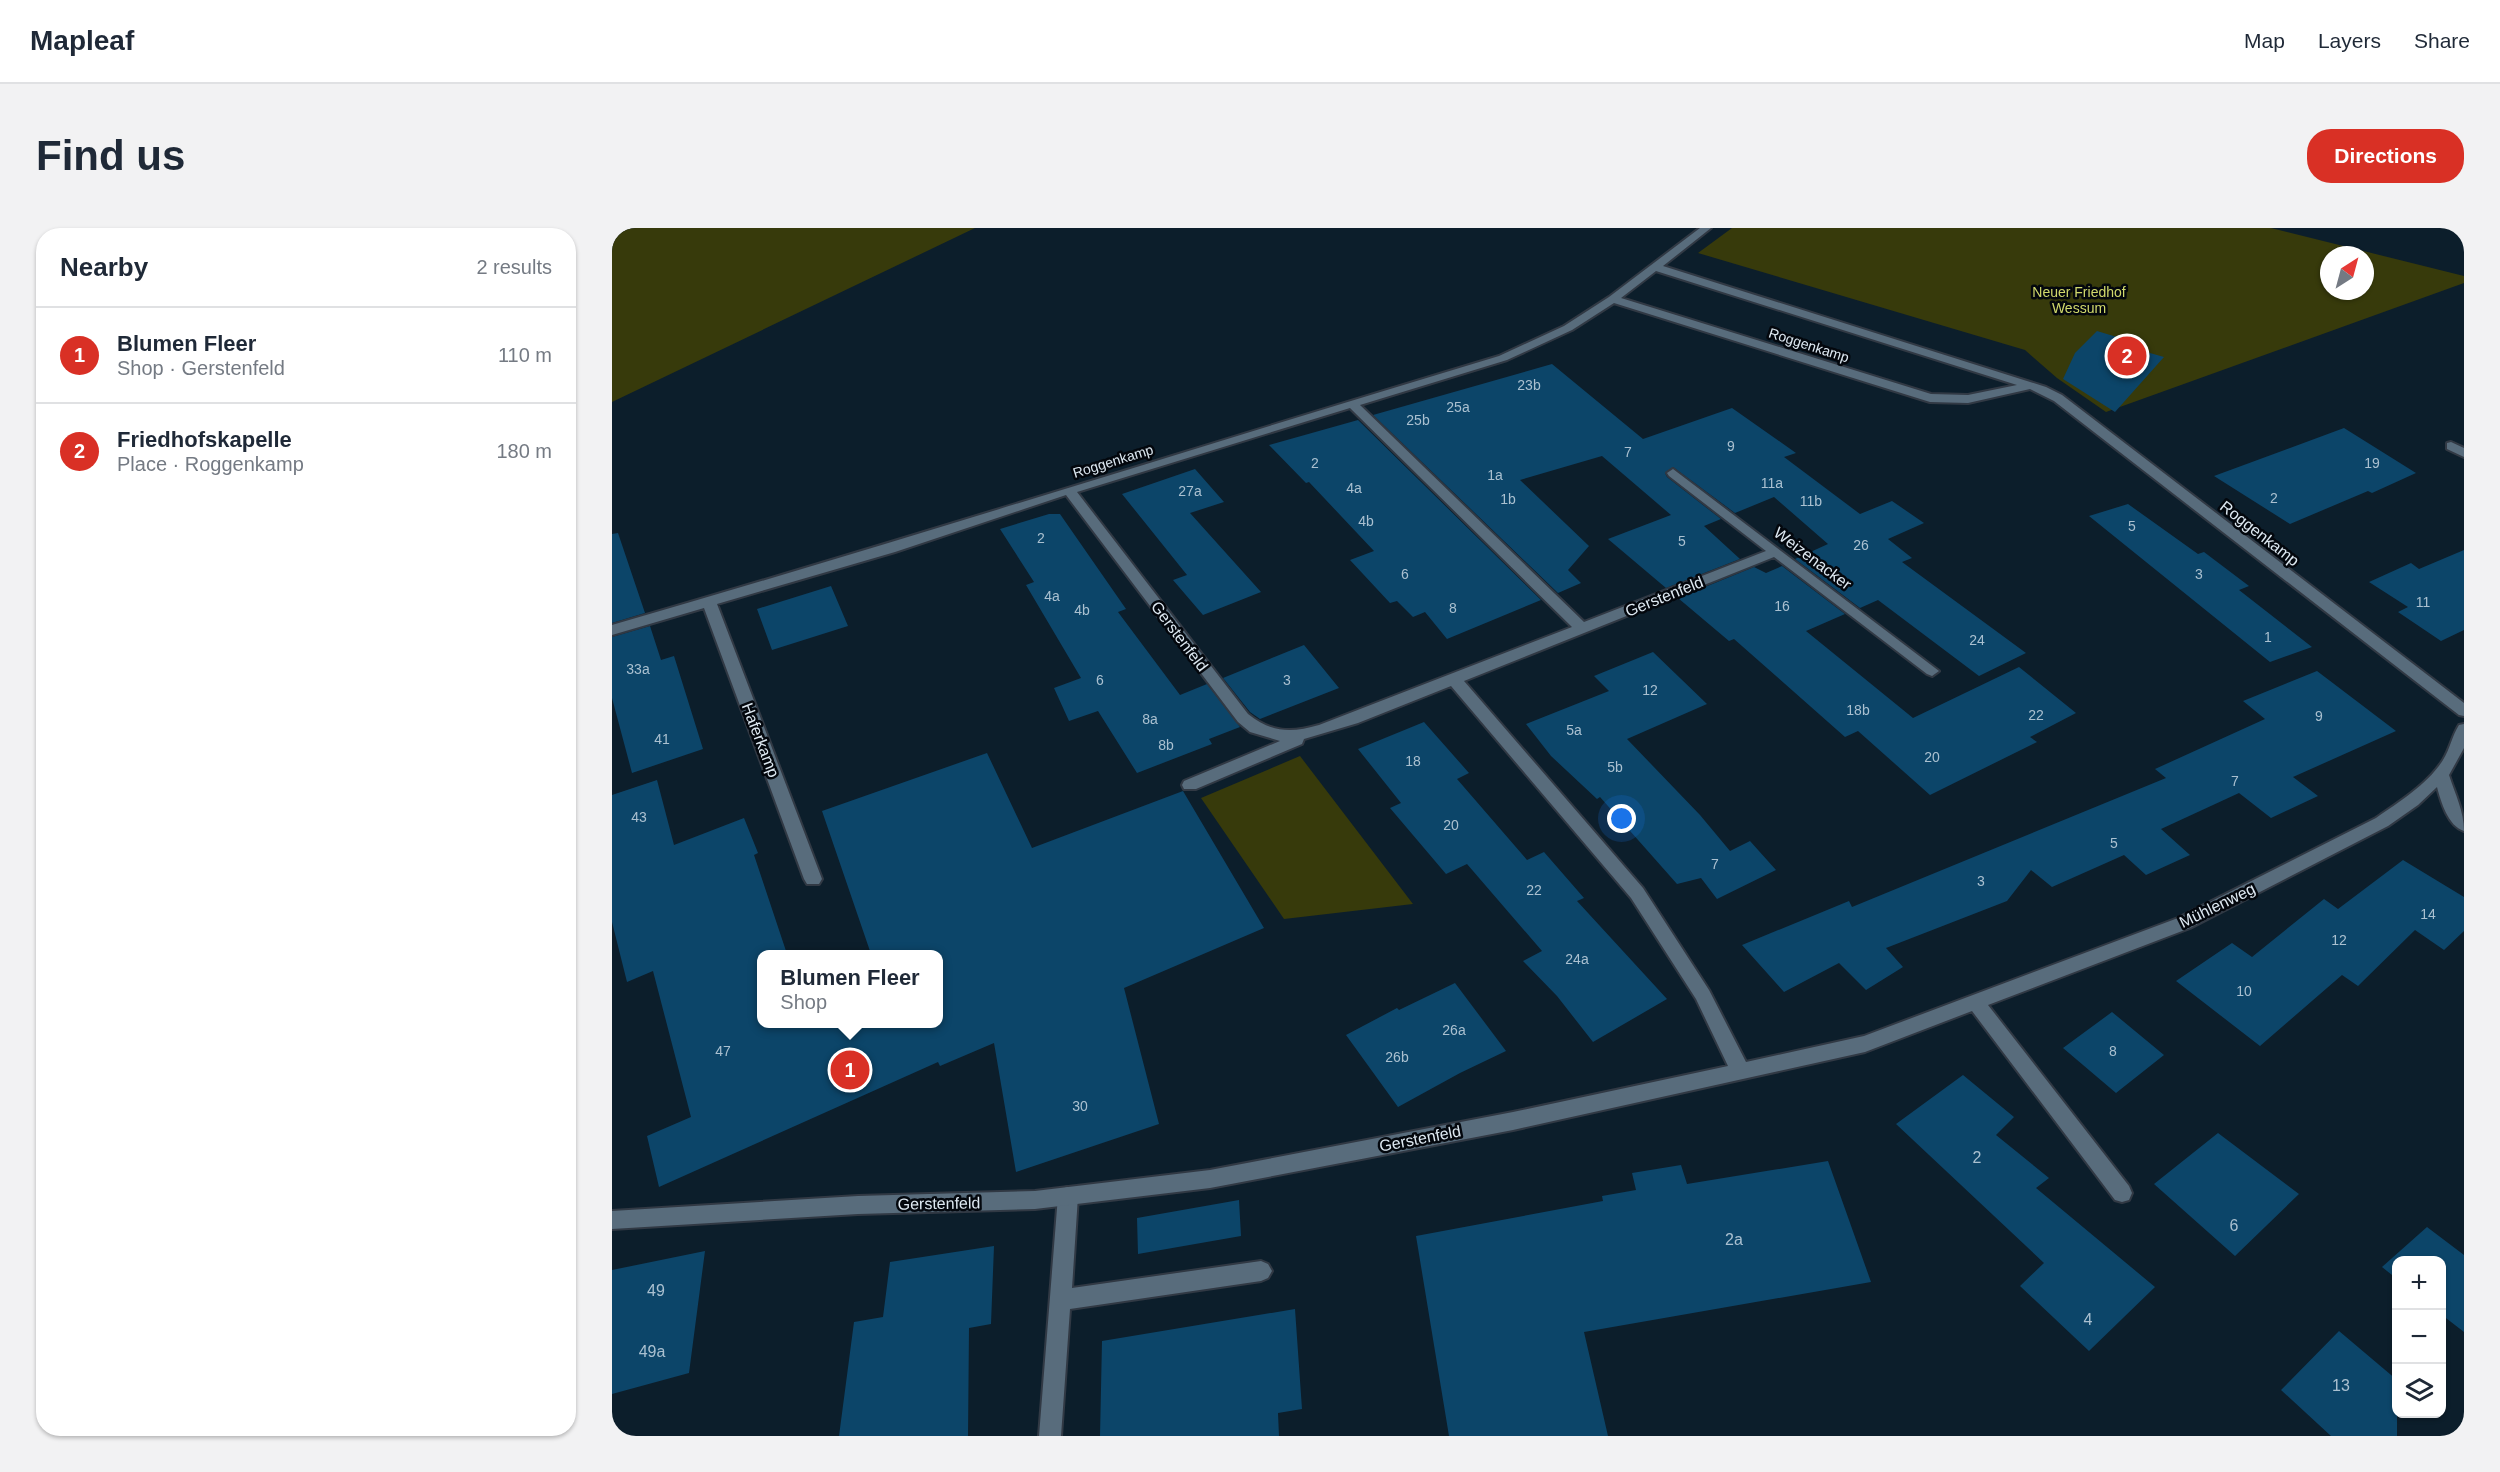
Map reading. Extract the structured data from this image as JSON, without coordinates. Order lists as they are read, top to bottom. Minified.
{"streets":{"street":["Roggenkamp","Weizenacker","Gerstenfeld","Haferkamp","Mühlenweg"]},"crossings":[["Roggenkamp","Gerstenfeld"],["Roggenkamp","Haferkamp"],["Weizenacker","Gerstenfeld"],["Gerstenfeld","Mühlenweg"]],"parks":["Neuer Friedhof Wessum"],"house_numbers":["23b","25a","25b","9","7","2","19","1a","11a","4a","27a","2","1b","11b","4b","5","2","5","26","6","3","4a","11","16","8","4b","1","24","33a","6","3","12","18b","22","9","8a","5a","41","8b","20","18","5b","7","43","20","5","7","3","22","14","12","24a","10","26a","47","8","26b","30","2","6","2a","49","4","49a","13"],"north":"top right","page":{"header":"Mapleaf","nav":["Map","Layers","Share"],"buttons":"Directions","title":"Find us","heading":["Nearby","2 results"],"list":[{"mark":"1","name":"Blumen Fleer","note":"Shop · Gerstenfeld","value":"110 m"},{"mark":"2","name":"Friedhofskapelle","note":"Place · Roggenkamp","value":"180 m"}],"pins":["2","1"],"popup":["Blumen Fleer","Shop"],"map_buttons":["+","−"]}}
